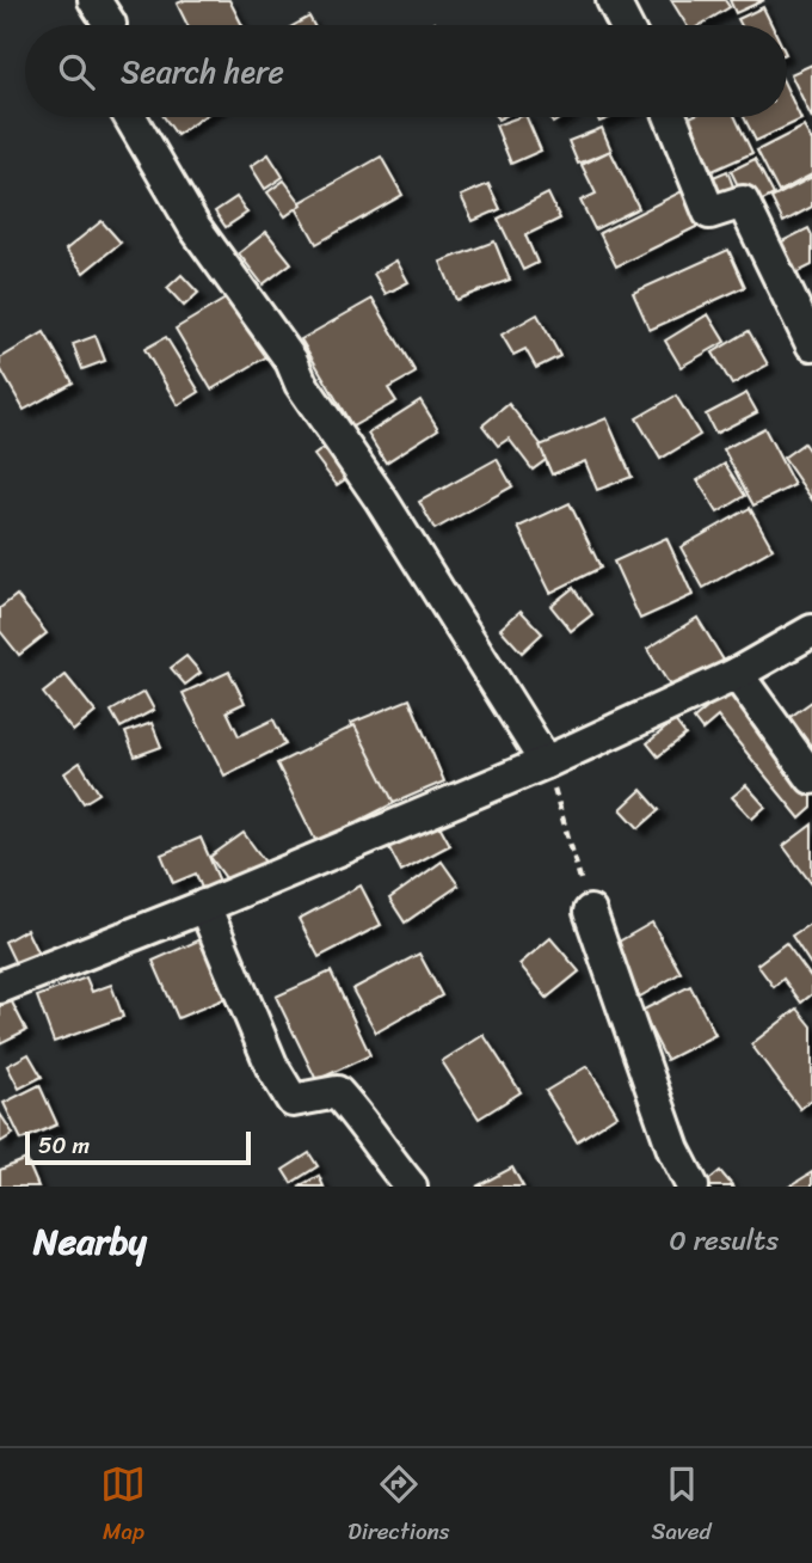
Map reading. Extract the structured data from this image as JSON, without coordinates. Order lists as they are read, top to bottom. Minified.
{"scale_bar":"50 m","page":{"search":"Search here","scale":"50 m","heading":["Nearby","0 results"],"nav":["Map","Directions","Saved"]}}
